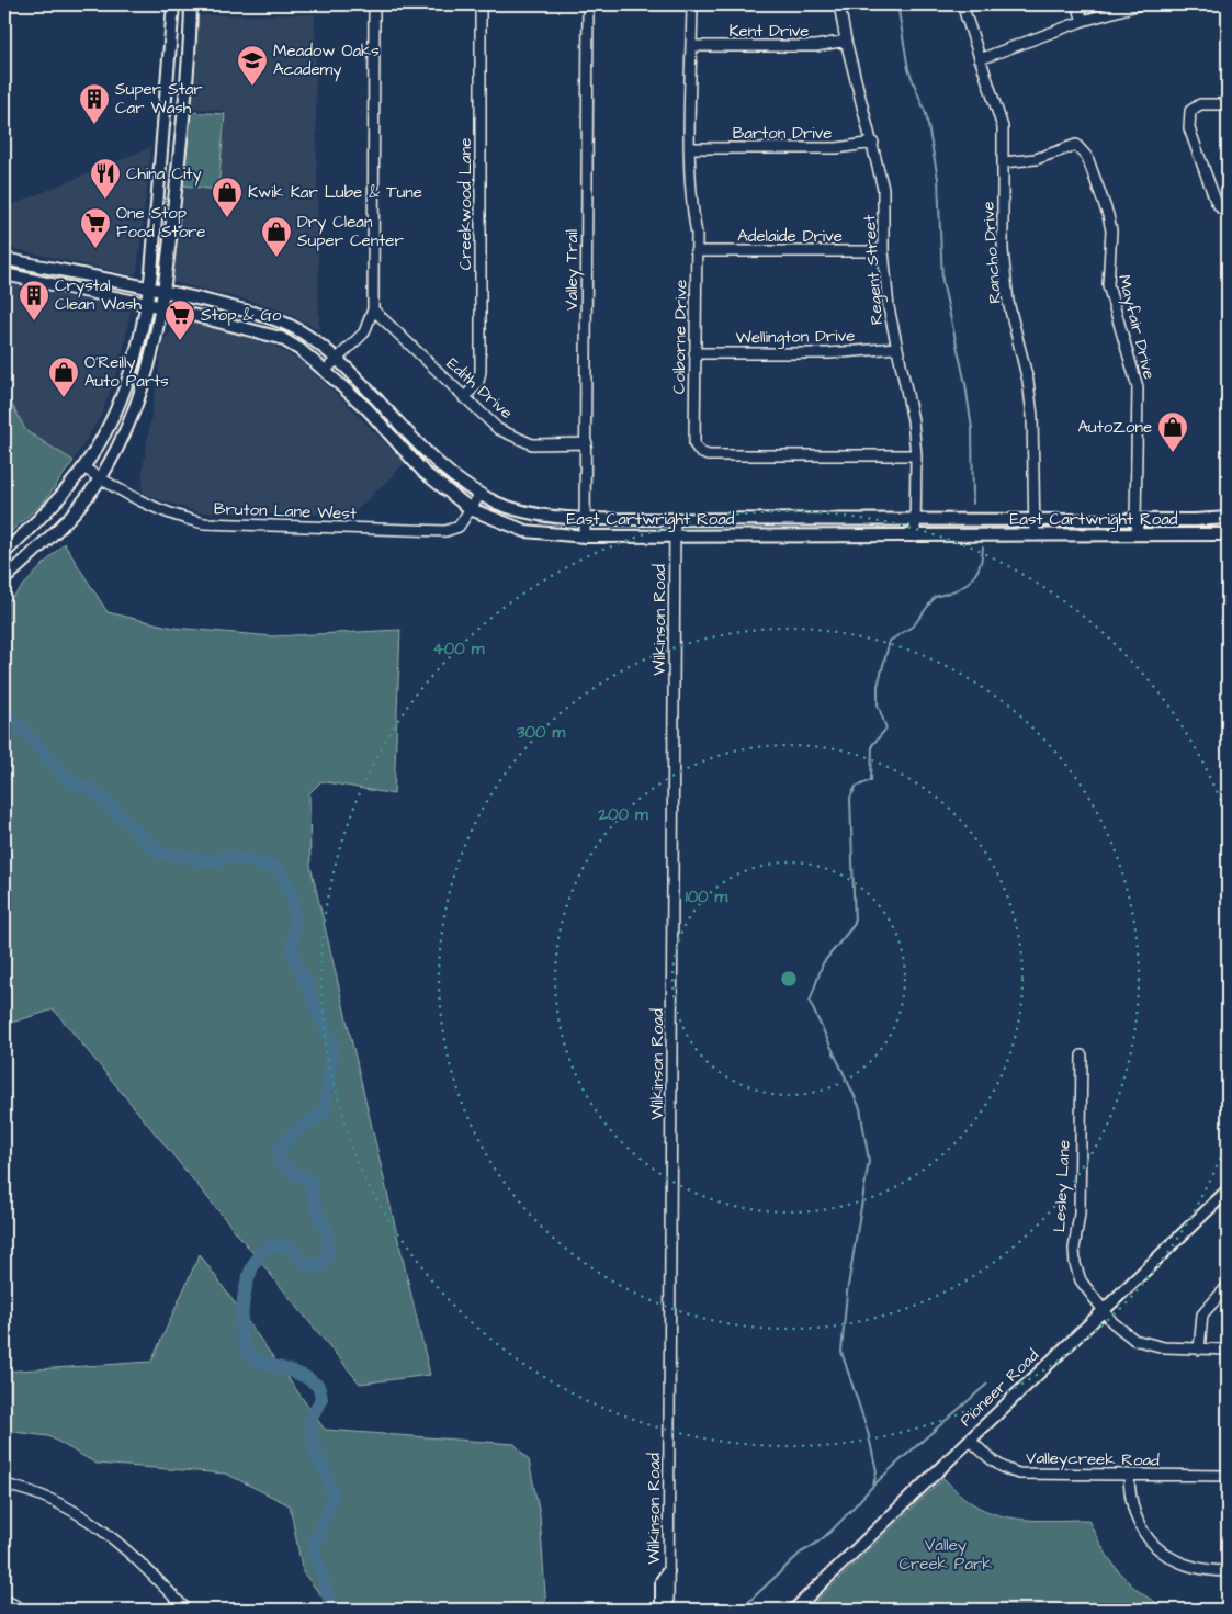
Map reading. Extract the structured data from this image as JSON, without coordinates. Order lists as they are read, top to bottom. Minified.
{"streets":{"main road":["East Cartwright Road","Pioneer Road"],"street":["Kent Drive","Barton Drive","Creekwood Lane","Adelaide Drive","Rancho Drive","Valley Trail","Regent Street","Mayfair Drive","Colborne Drive","Wellington Drive","Edith Drive","Bruton Lane West","Wilkinson Road","Lesley Lane","Valleycreek Road"]},"crossings":[["Kent Drive","Regent Street"],["Kent Drive","Colborne Drive"],["Barton Drive","Regent Street"],["Barton Drive","Colborne Drive"],["Creekwood Lane","Edith Drive"],["Adelaide Drive","Regent Street"],["Adelaide Drive","Colborne Drive"],["Rancho Drive","Mayfair Drive"],["Rancho Drive","East Cartwright Road"],["Valley Trail","Edith Drive"],["Valley Trail","East Cartwright Road"],["Regent Street","Colborne Drive"],["Regent Street","Wellington Drive"],["Regent Street","East Cartwright Road"],["Mayfair Drive","East Cartwright Road"],["Colborne Drive","Wellington Drive"],["Bruton Lane West","East Cartwright Road"],["East Cartwright Road","Wilkinson Road"],["Lesley Lane","Pioneer Road"],["Pioneer Road","Valleycreek Road"]],"parks":["Valley Creek Park"],"places":{"school or university":["Meadow Oaks Academy"],"building":["Super Star Car Wash","Crystal Clean Wash"],"restaurant":["China City"],"shop":["Kwik Kar Lube & Tune","Dry Clean Super Center","O'Reilly Auto Parts","AutoZone"],"supermarket":["One Stop Food Store","Stop & Go"]},"rings":["400 m","300 m","200 m","100 m"]}
